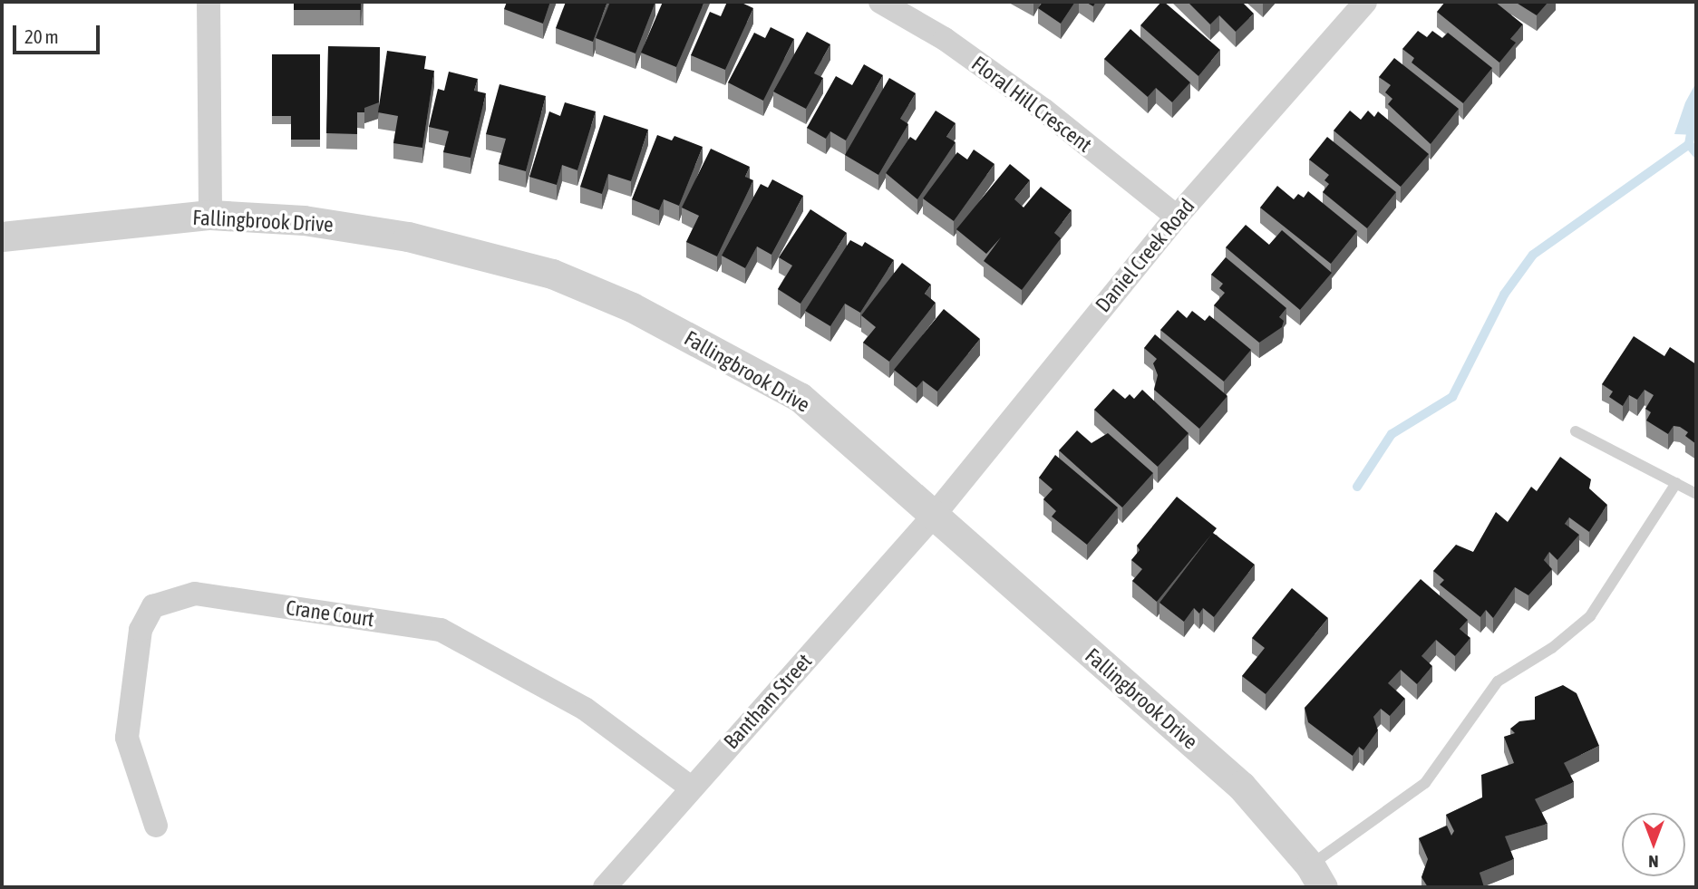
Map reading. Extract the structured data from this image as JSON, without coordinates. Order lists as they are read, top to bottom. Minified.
{"streets":{"street":["Floral Hill Crescent","Fallingbrook Drive","Daniel Creek Road","Crane Court","Bantham Street"]},"crossings":[["Floral Hill Crescent","Daniel Creek Road"],["Fallingbrook Drive","Daniel Creek Road"],["Fallingbrook Drive","Bantham Street"],["Daniel Creek Road","Bantham Street"],["Crane Court","Bantham Street"]],"scale_bar":"20 m","north":"bottom"}
